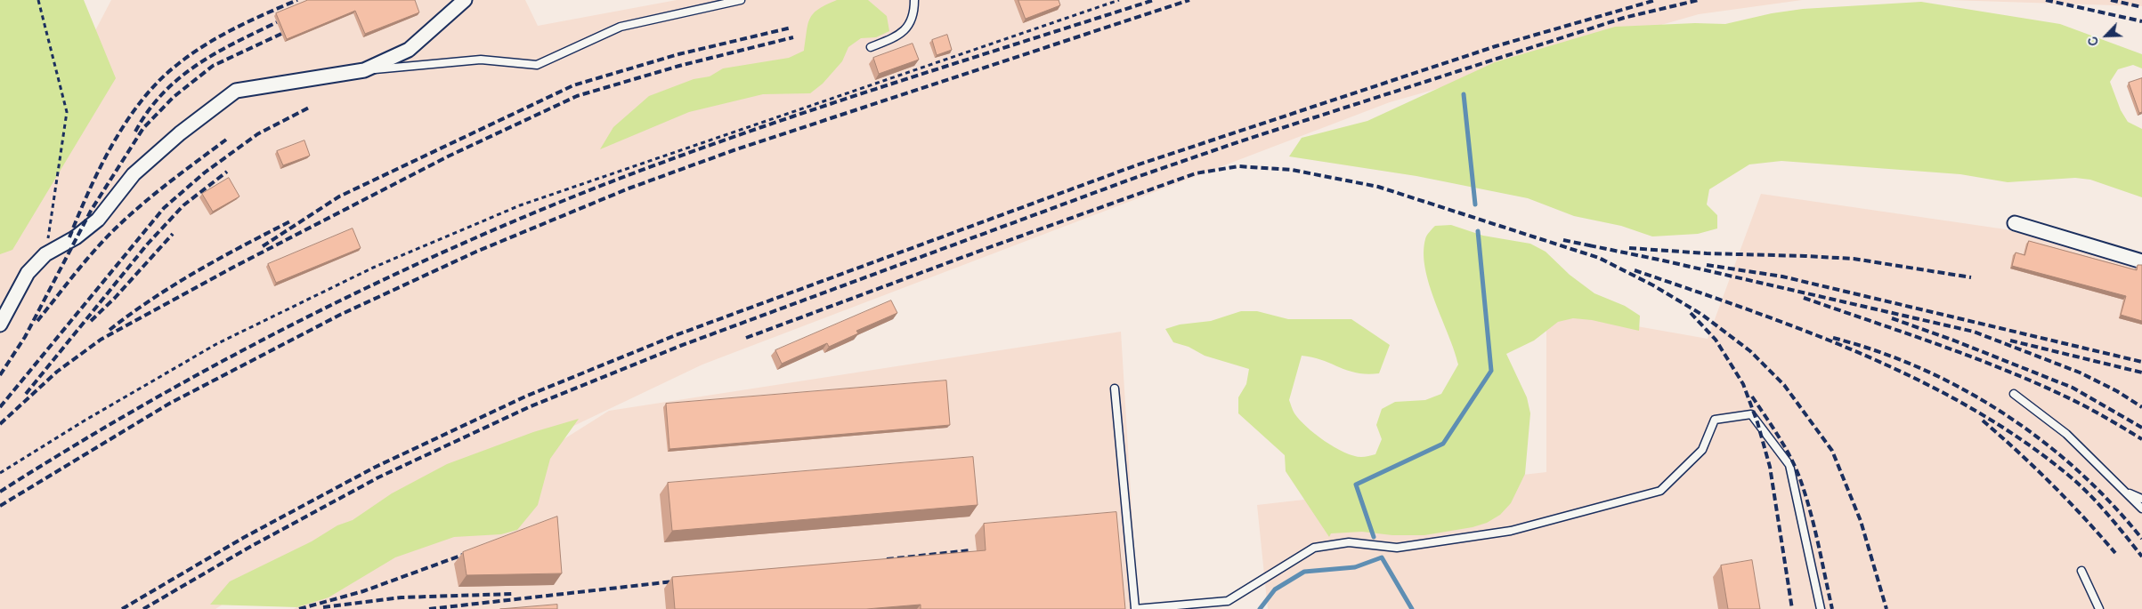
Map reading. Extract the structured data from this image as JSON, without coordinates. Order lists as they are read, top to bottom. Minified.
{"north":"bottom left"}
